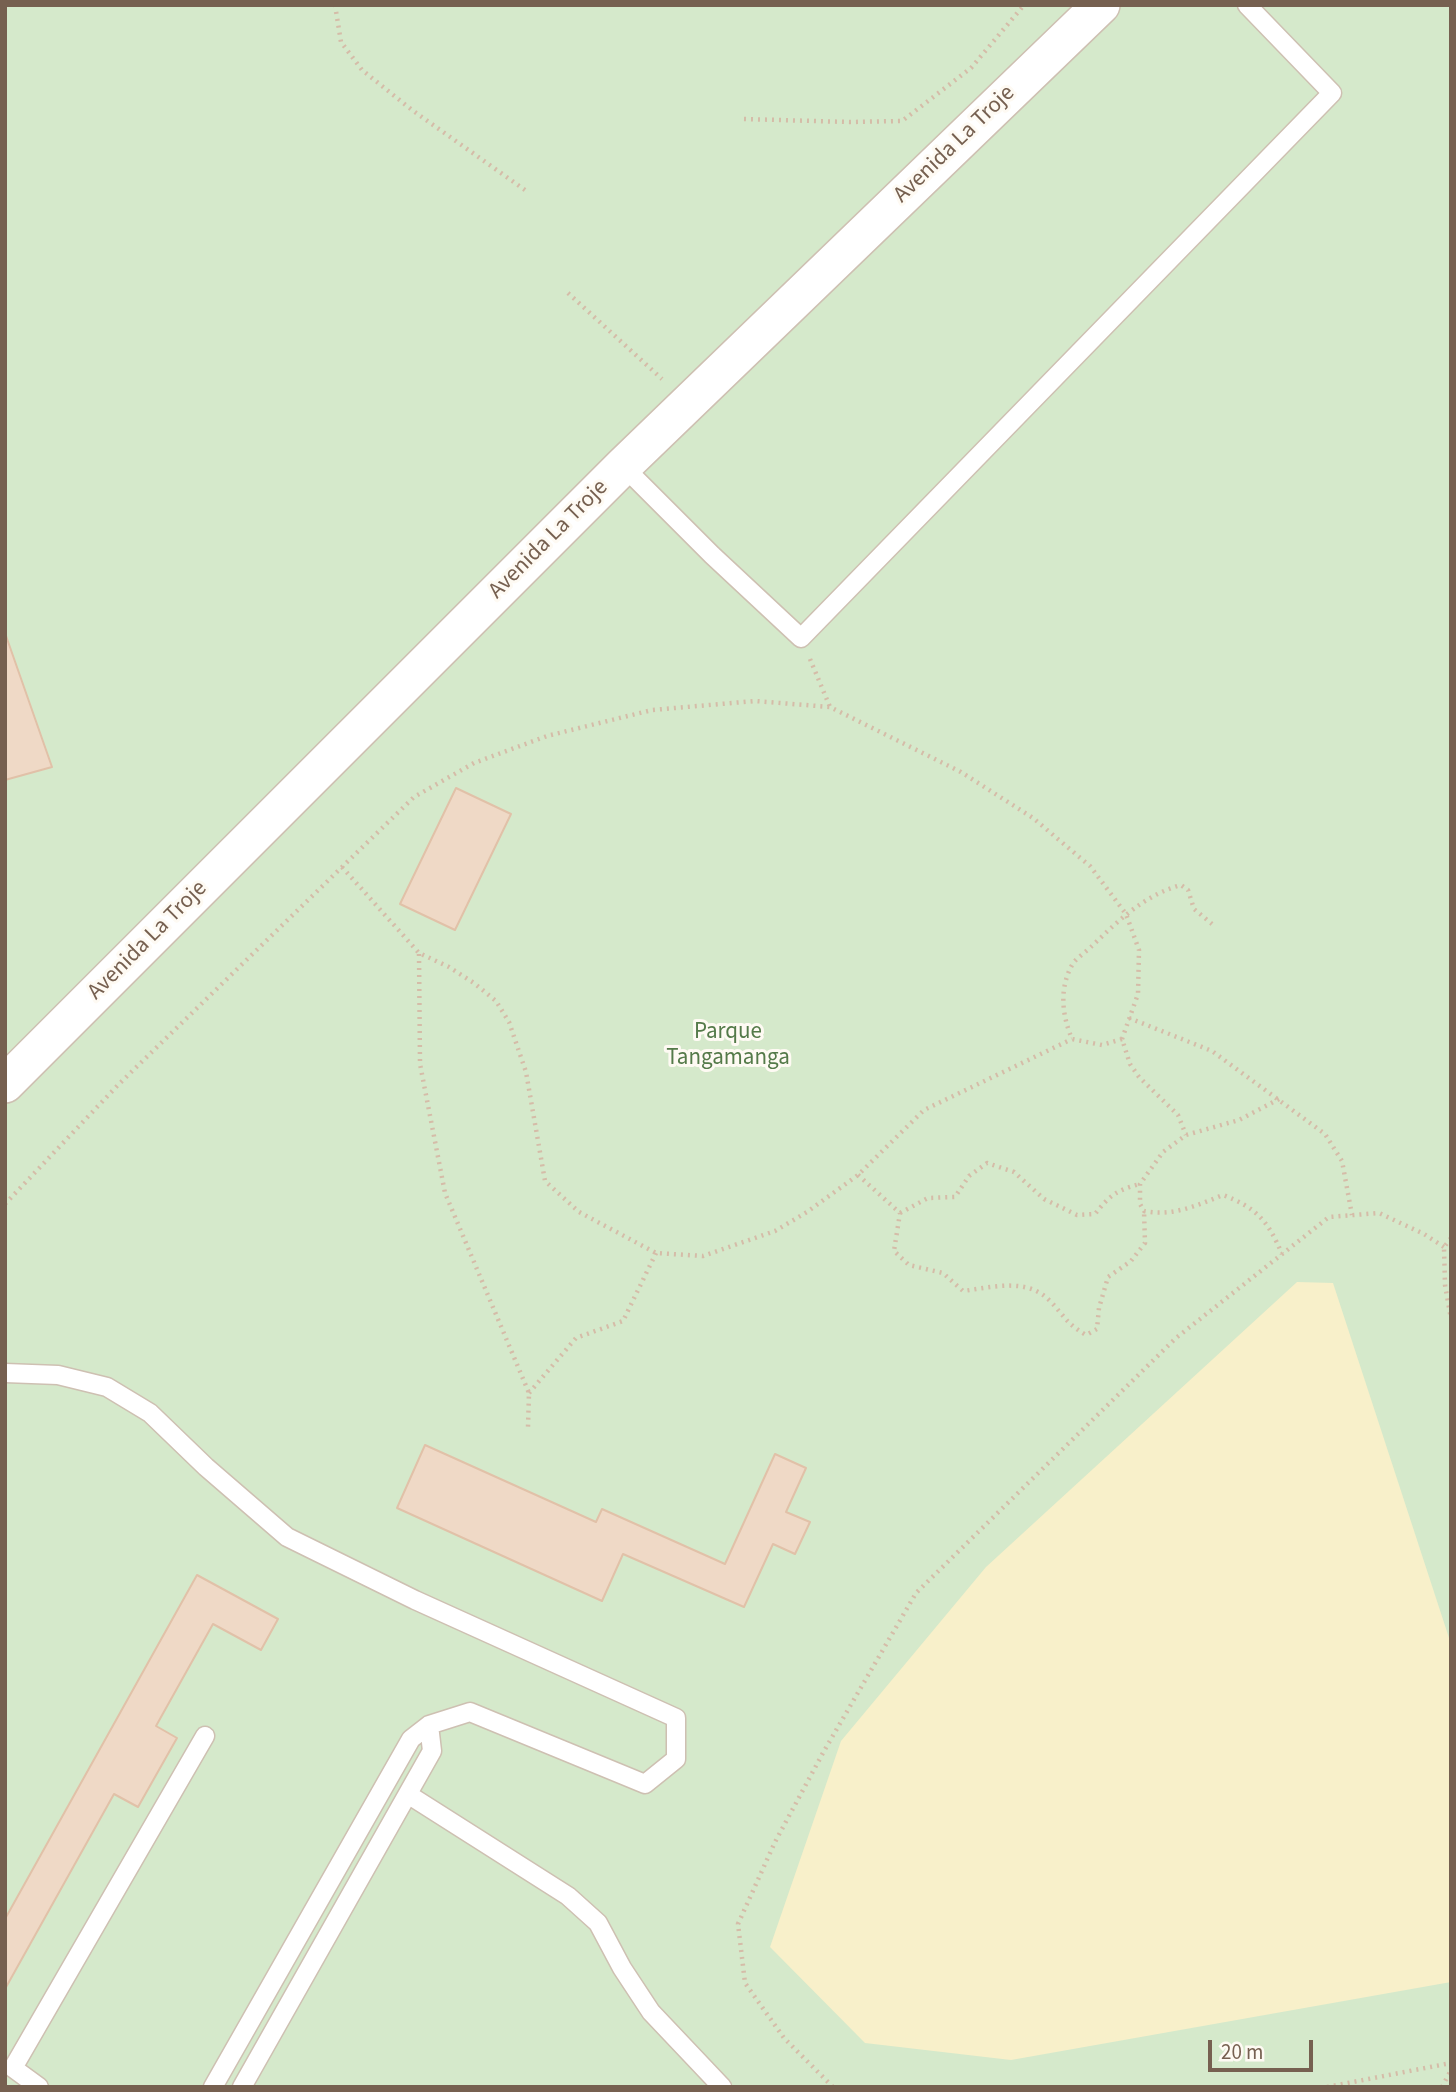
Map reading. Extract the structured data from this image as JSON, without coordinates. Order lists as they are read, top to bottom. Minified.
{"streets":{"street":["Avenida La Troje"]},"parks":["Parque Tangamanga"],"scale_bar":"20 m"}
